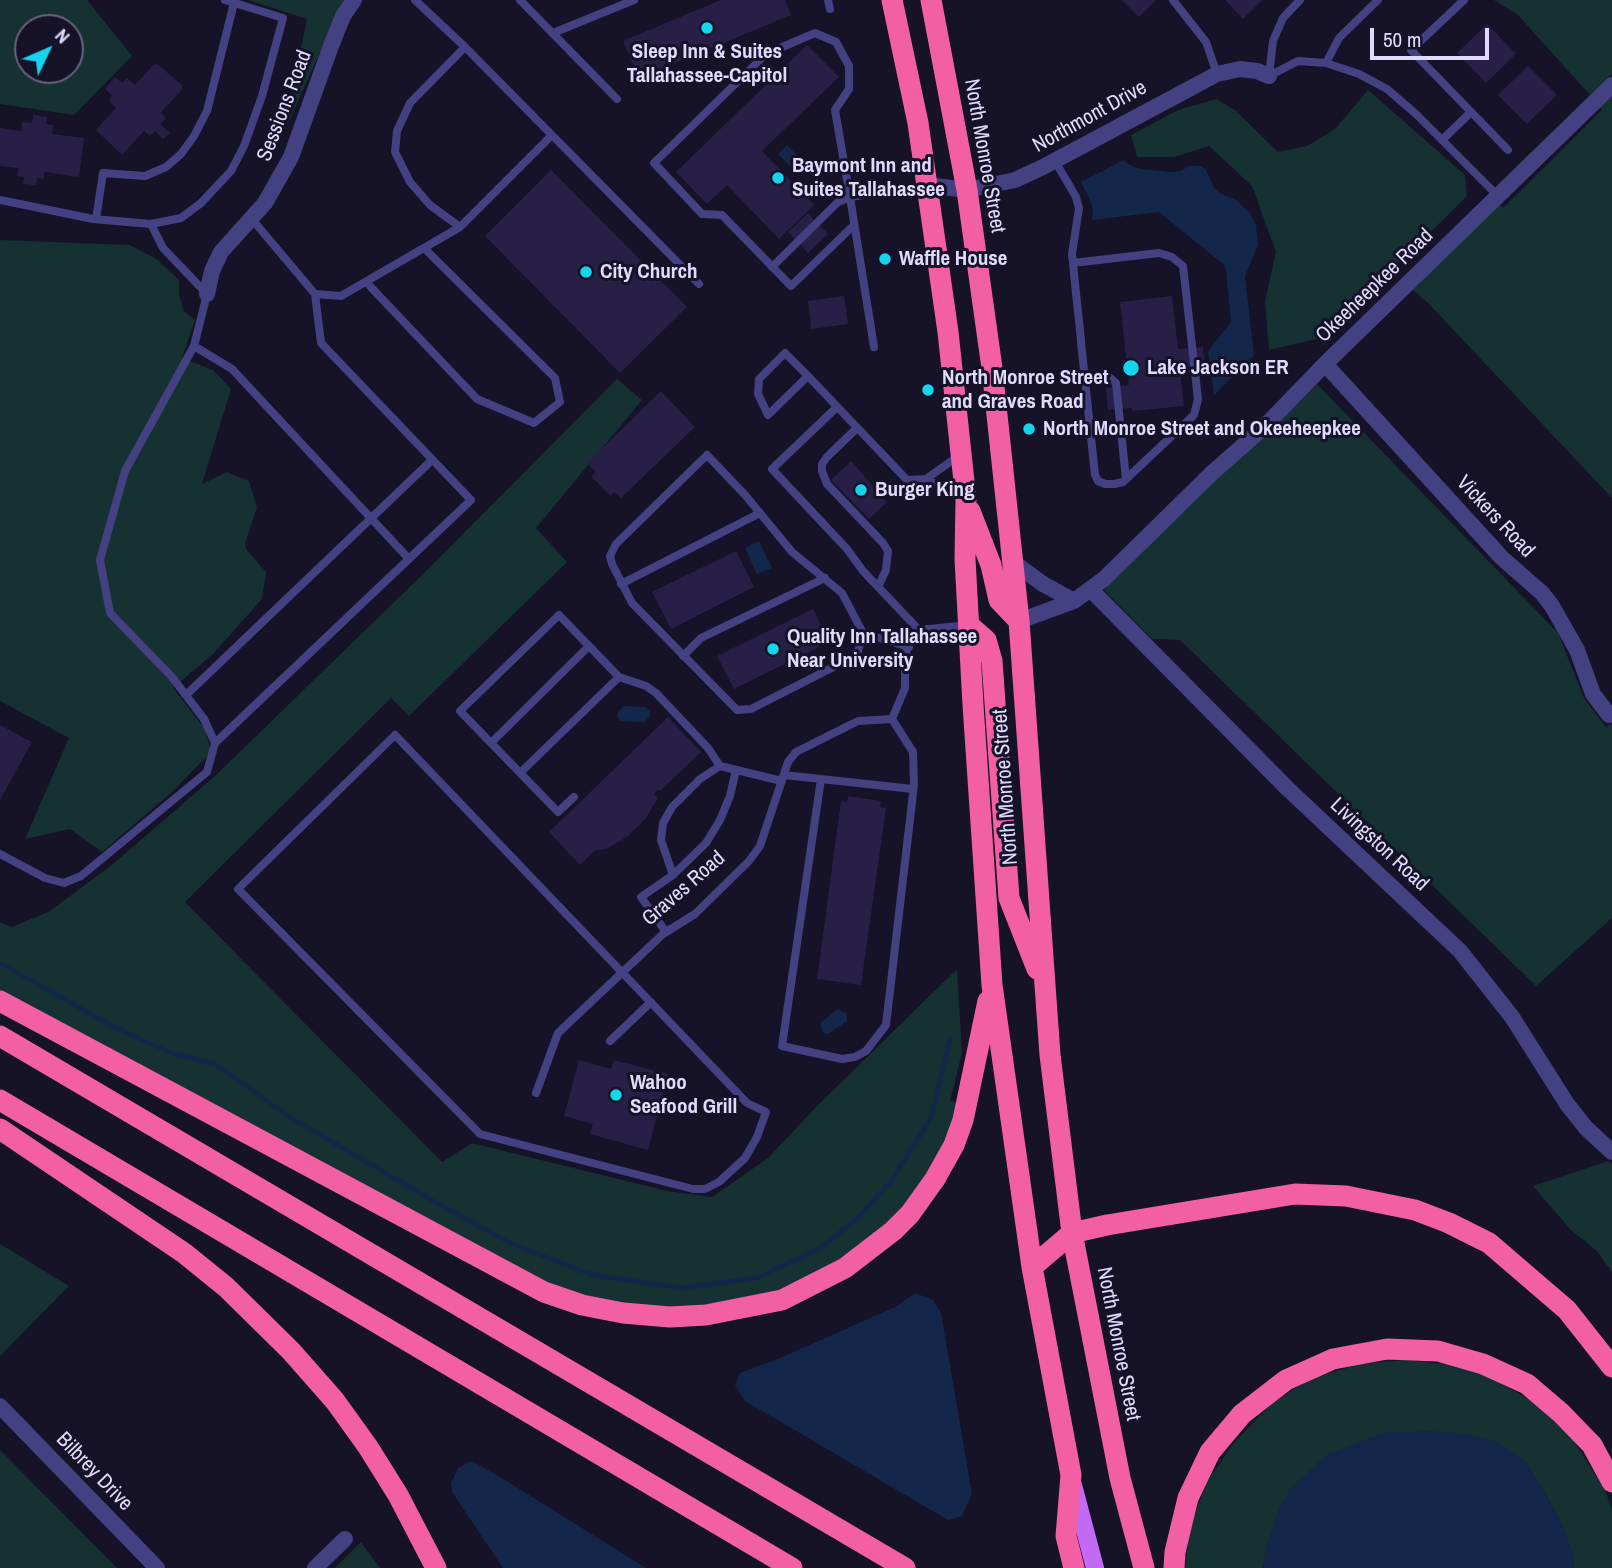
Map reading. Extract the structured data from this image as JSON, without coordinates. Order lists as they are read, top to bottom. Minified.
{"streets":{"highway":["North Monroe Street"],"street":["Sessions Road","Northmont Drive","Okeeheepkee Road","Vickers Road","Livingston Road","Bilbrey Drive"],"lane":["Graves Road"]},"crossings":[["Northmont Drive","North Monroe Street"],["North Monroe Street","Okeeheepkee Road"],["Okeeheepkee Road","Vickers Road"],["Okeeheepkee Road","Livingston Road"]],"places":["Sleep Inn & Suites Tallahassee-Capitol","Baymont Inn and Suites Tallahassee","Waffle House","City Church","Lake Jackson ER","North Monroe Street and Graves Road","North Monroe Street and Okeeheepkee","Burger King","Quality Inn Tallahassee Near University","Wahoo Seafood Grill"],"scale_bar":"50 m","north":"top right"}
